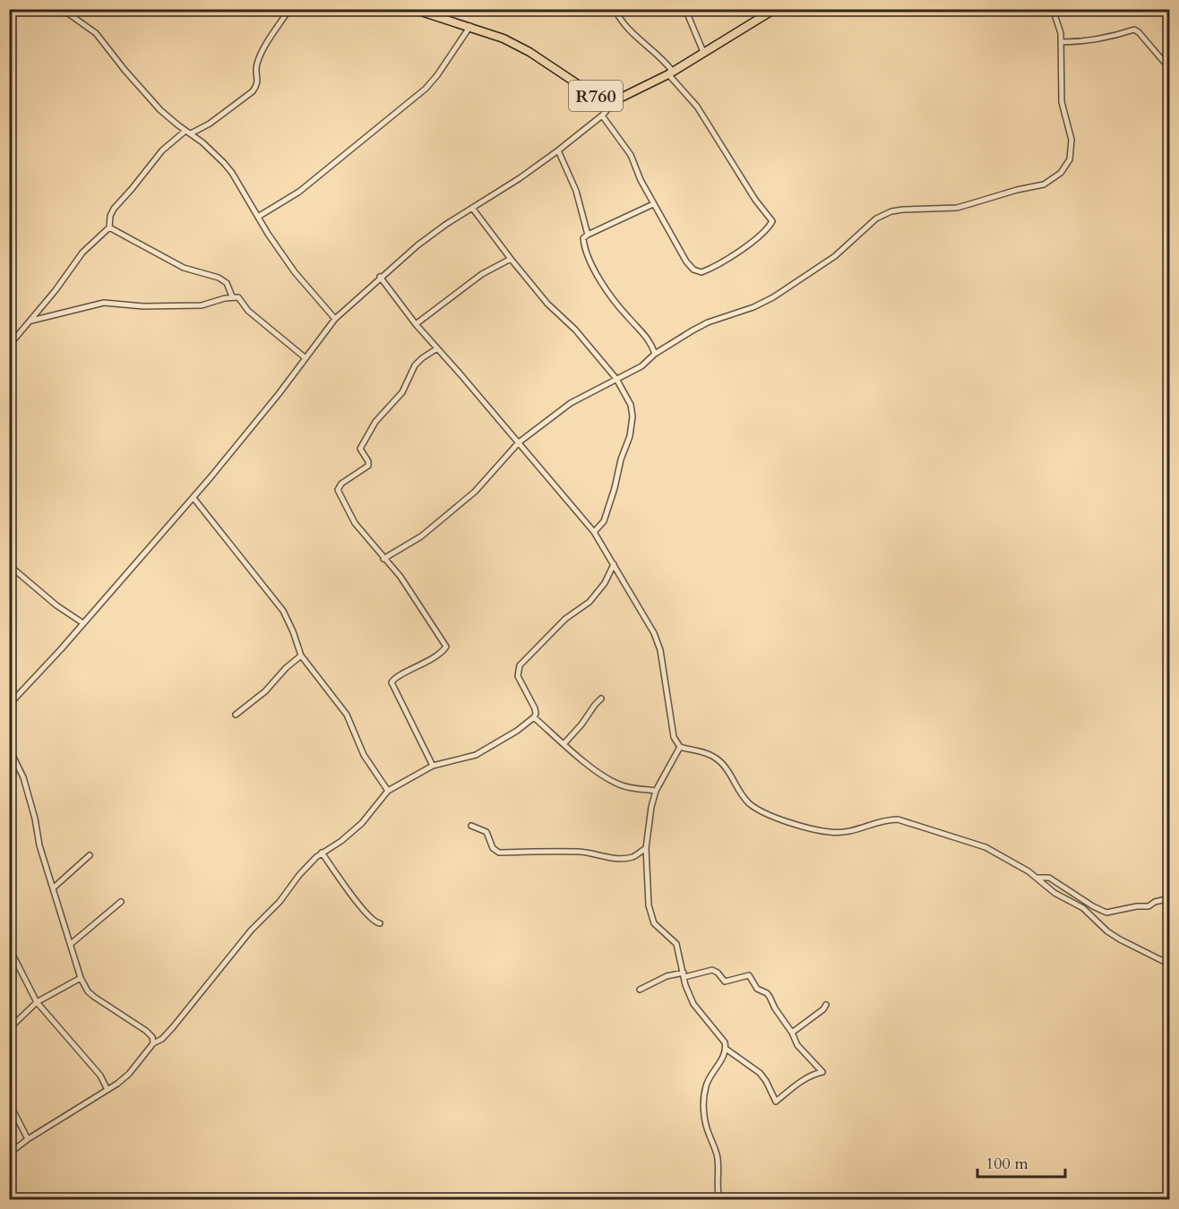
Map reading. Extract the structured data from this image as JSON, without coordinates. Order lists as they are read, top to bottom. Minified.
{"streets":{"main road":["R760"]},"scale_bar":"100 m"}
